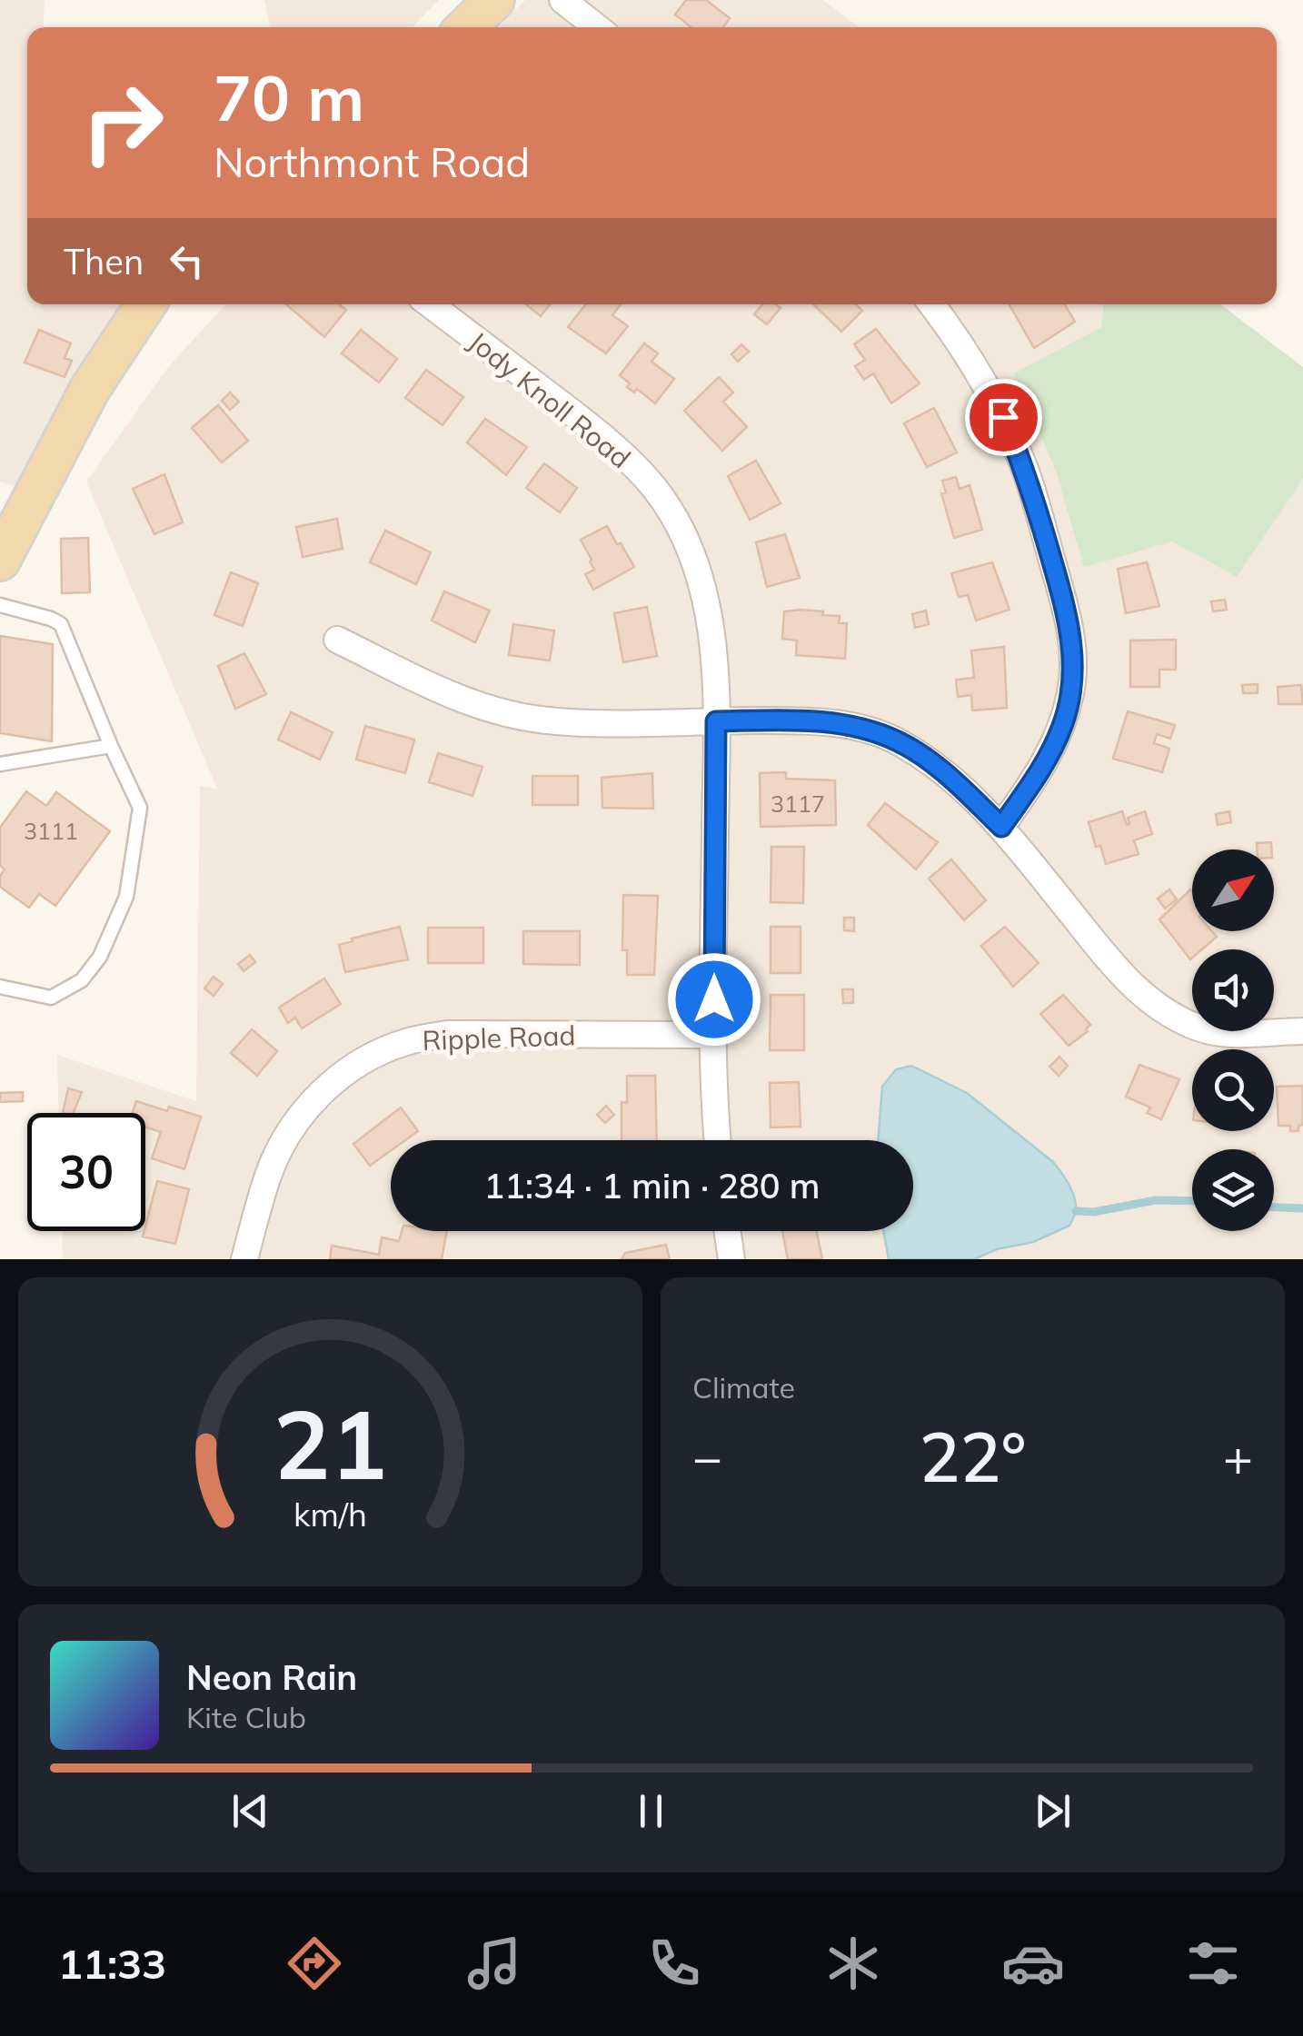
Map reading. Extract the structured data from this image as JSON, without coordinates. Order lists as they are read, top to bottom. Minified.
{"streets":{"street":["Jody Knoll Road","Ripple Road"]},"crossings":[["Jody Knoll Road","Ripple Road"]],"house_numbers":["3117","3111"],"north":"top right","page":{"turn":["70 m","Northmont Road"],"then":"Then","limit":"30","trip":"11:34 · 1 min · 280 m","tile":"Climate","heat":["−","22°","+"],"song":["Neon Rain","Kite Club"],"tabs":"11:33","gauge":["21","km/h"]}}
